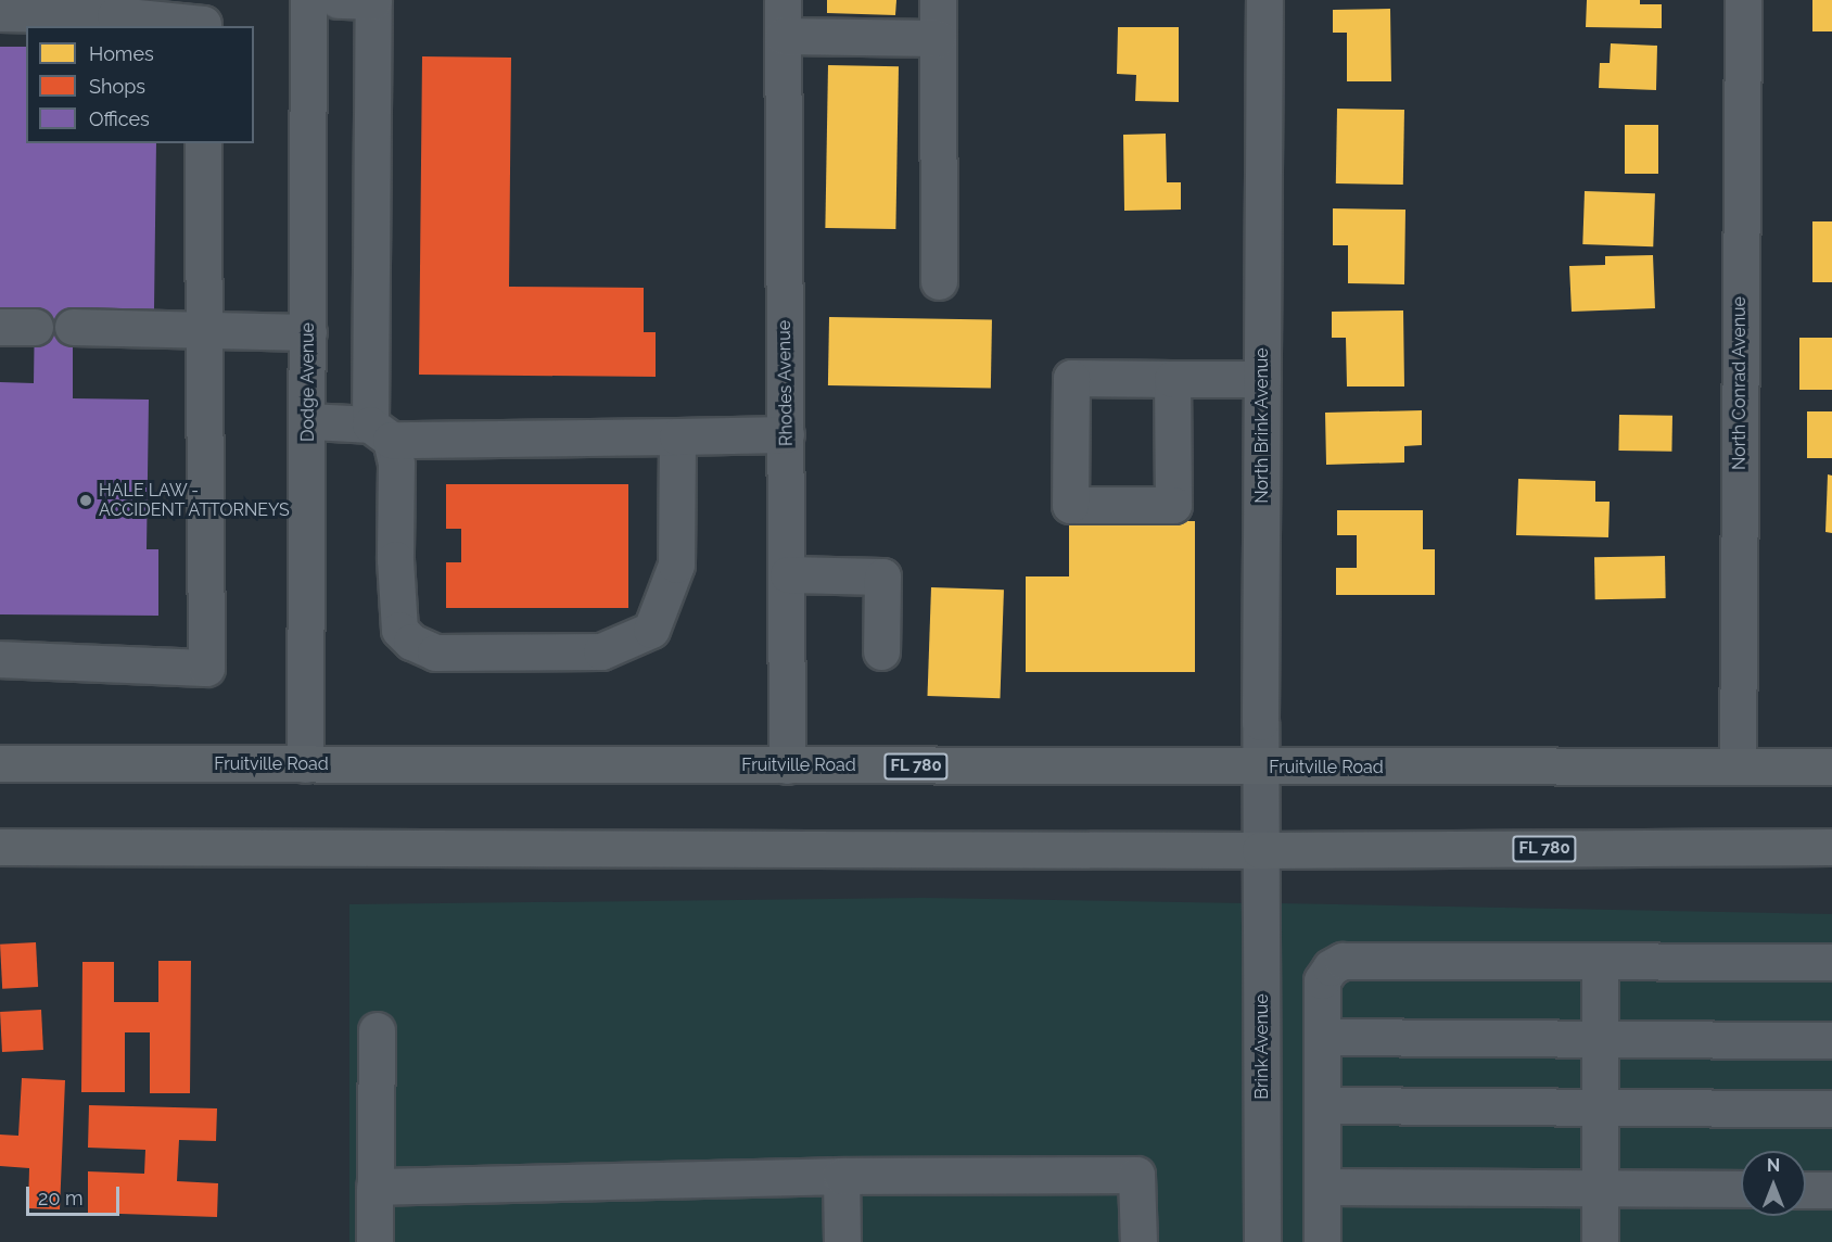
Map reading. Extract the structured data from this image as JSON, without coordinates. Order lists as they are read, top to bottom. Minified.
{"streets":{"main road":["Fruitville Road","FL 780"],"street":["Dodge Avenue","Rhodes Avenue","North Conrad Avenue","North Brink Avenue","Brink Avenue"]},"crossings":[["Dodge Avenue","Fruitville Road"],["Rhodes Avenue","Fruitville Road"],["North Conrad Avenue","Fruitville Road"],["North Brink Avenue","Fruitville Road"],["North Brink Avenue","FL 780"],["North Brink Avenue","Brink Avenue"],["FL 780","Brink Avenue"]],"places":["HALE LAW - ACCIDENT ATTORNEYS"],"legend":["Homes","Shops","Offices"],"scale_bar":"20 m","north":"top"}
